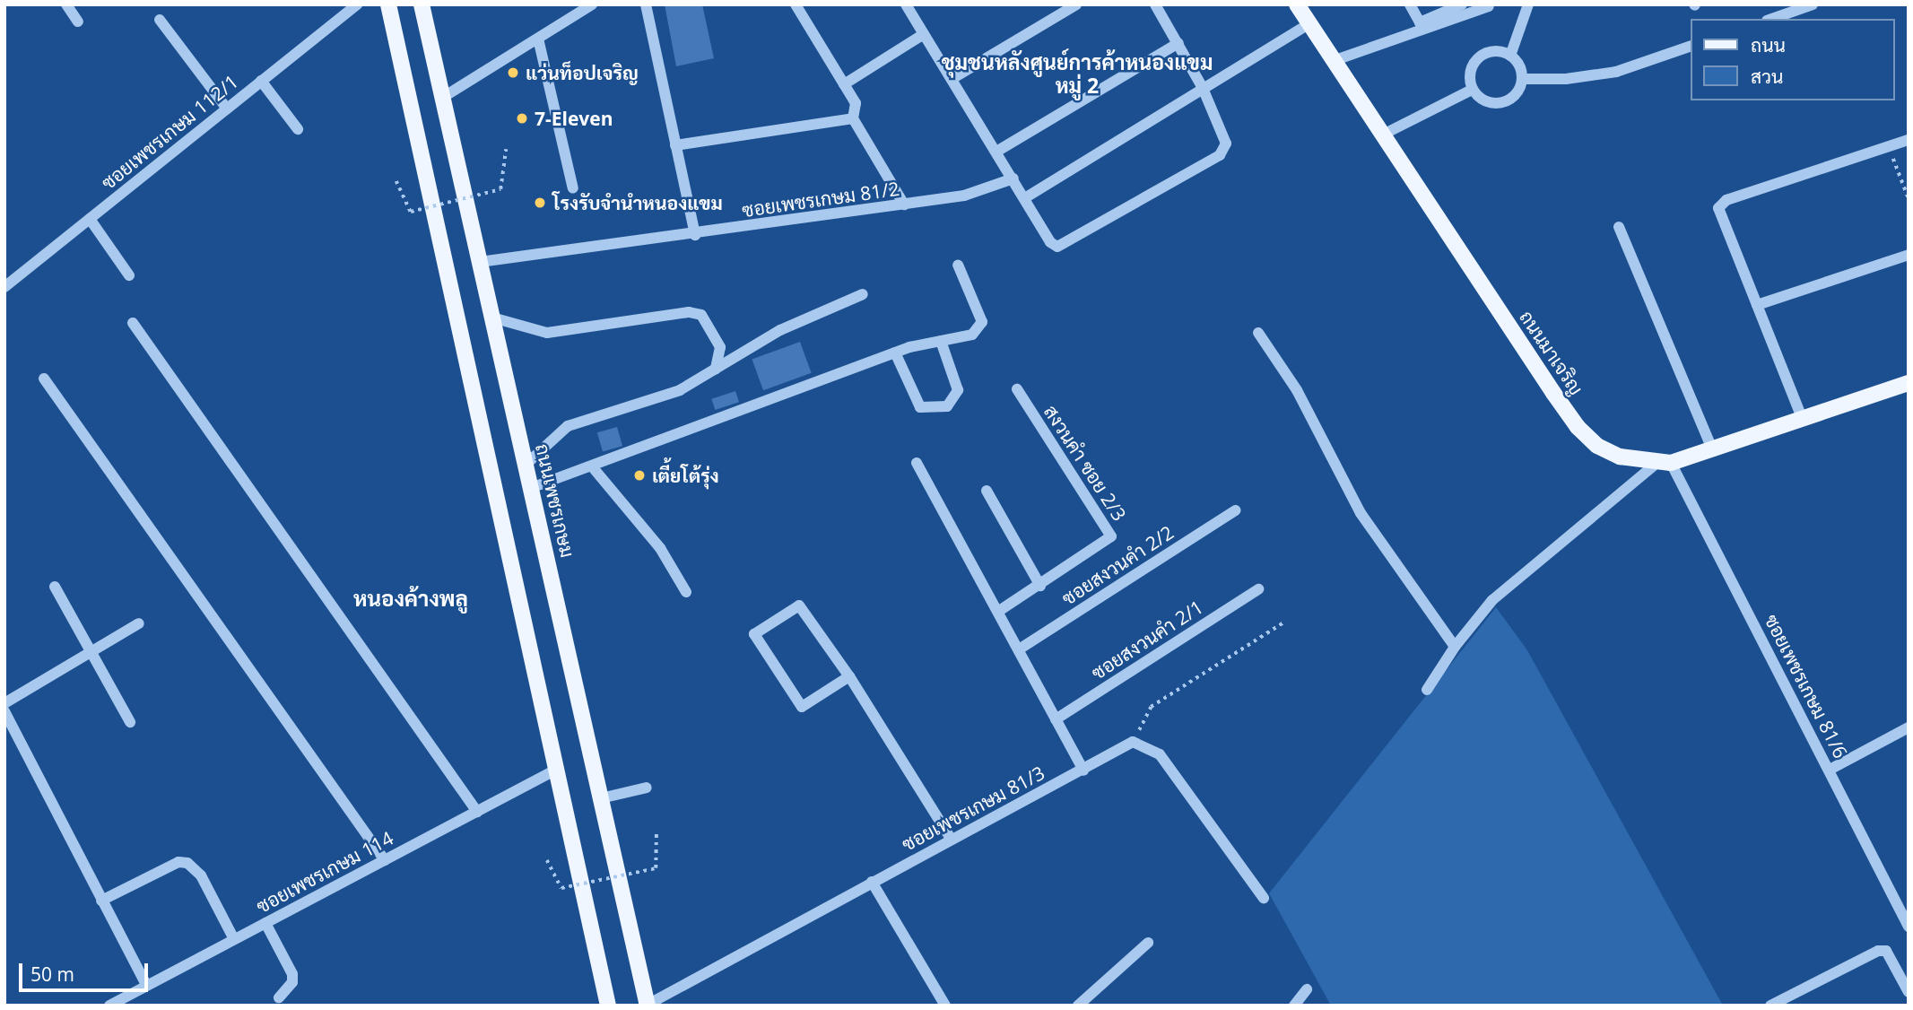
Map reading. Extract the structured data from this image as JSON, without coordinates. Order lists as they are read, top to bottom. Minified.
{"streets":{"main road":["ถนนมาเจริญ","ถนนเพชรเกษม"],"street":["ซอยเพชรเกษม 112/1","ซอยเพชรเกษม 81/2","สงวนคำ ซอย 2/3","ซอยสงวนคำ 2/2","ซอยสงวนคำ 2/1","ซอยเพชรเกษม 81/6","ซอยเพชรเกษม 81/3","ซอยเพชรเกษม 114"]},"crossings":[["ซอยเพชรเกษม 81/2","ถนนเพชรเกษม"],["ถนนมาเจริญ","ซอยเพชรเกษม 81/6"],["ถนนเพชรเกษม","ซอยเพชรเกษม 81/3"]],"districts":["ชุมชนหลังศูนย์การค้าหนองแขม หมู่ 2","หนองค้างพลู"],"places":["แว่นท็อปเจริญ","7-Eleven","โรงรับจำนำหนองแขม","เตี้ยโต้รุ่ง"],"legend":["ถนน","สวน"],"scale_bar":"50 m"}
